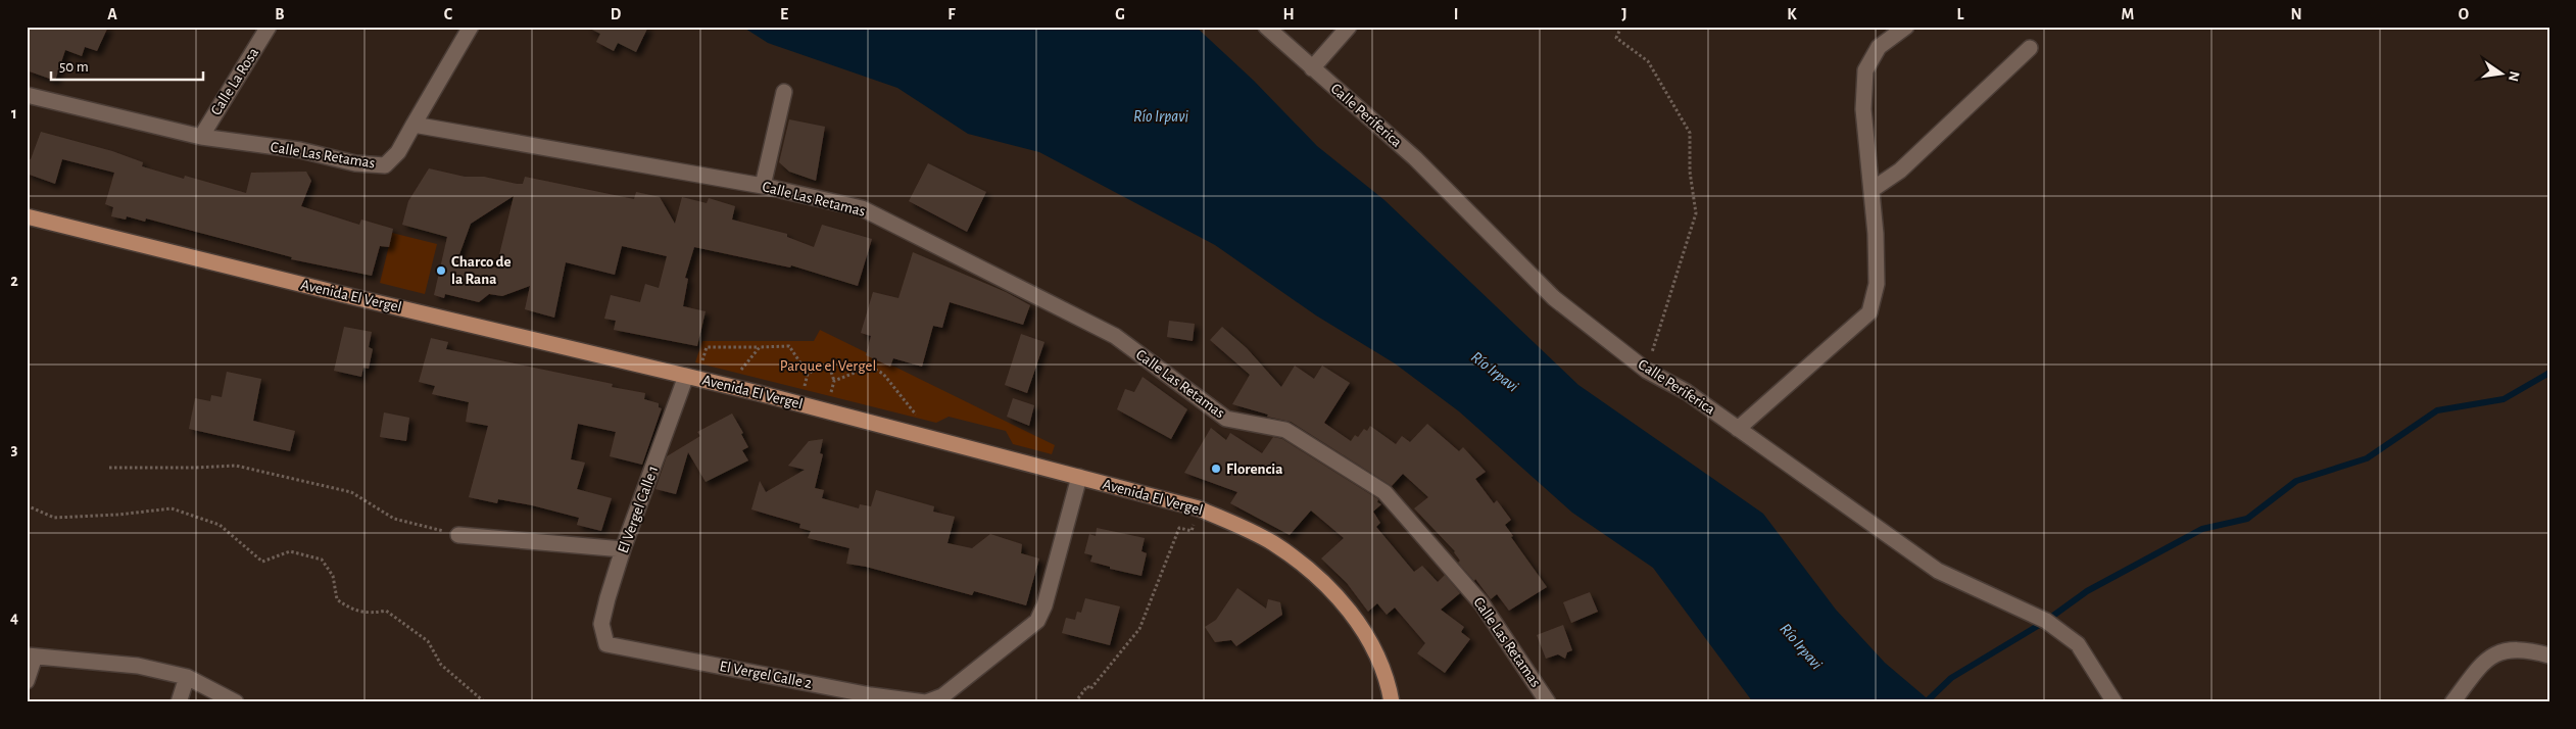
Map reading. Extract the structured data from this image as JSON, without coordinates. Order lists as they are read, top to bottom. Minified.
{"streets":{"main road":["Avenida El Vergel"],"street":["Calle La Rosa","Calle Periferica","Calle Las Retamas","El Vergel Calle 1","El Vergel Calle 2"]},"crossings":[["Calle La Rosa","Calle Las Retamas"],["Avenida El Vergel","El Vergel Calle 1"],["Avenida El Vergel","El Vergel Calle 2"],["El Vergel Calle 1","El Vergel Calle 2"]],"water":["Río Irpavi"],"parks":["Parque el Vergel"],"places":["Charco de la Rana","Florencia"],"scale_bar":"50 m","north":"right","grid":{"columns":["A","B","C","D","E","F","G","H","I","J","K","L","M","N","O"],"rows":["1","2","3","4"]}}
